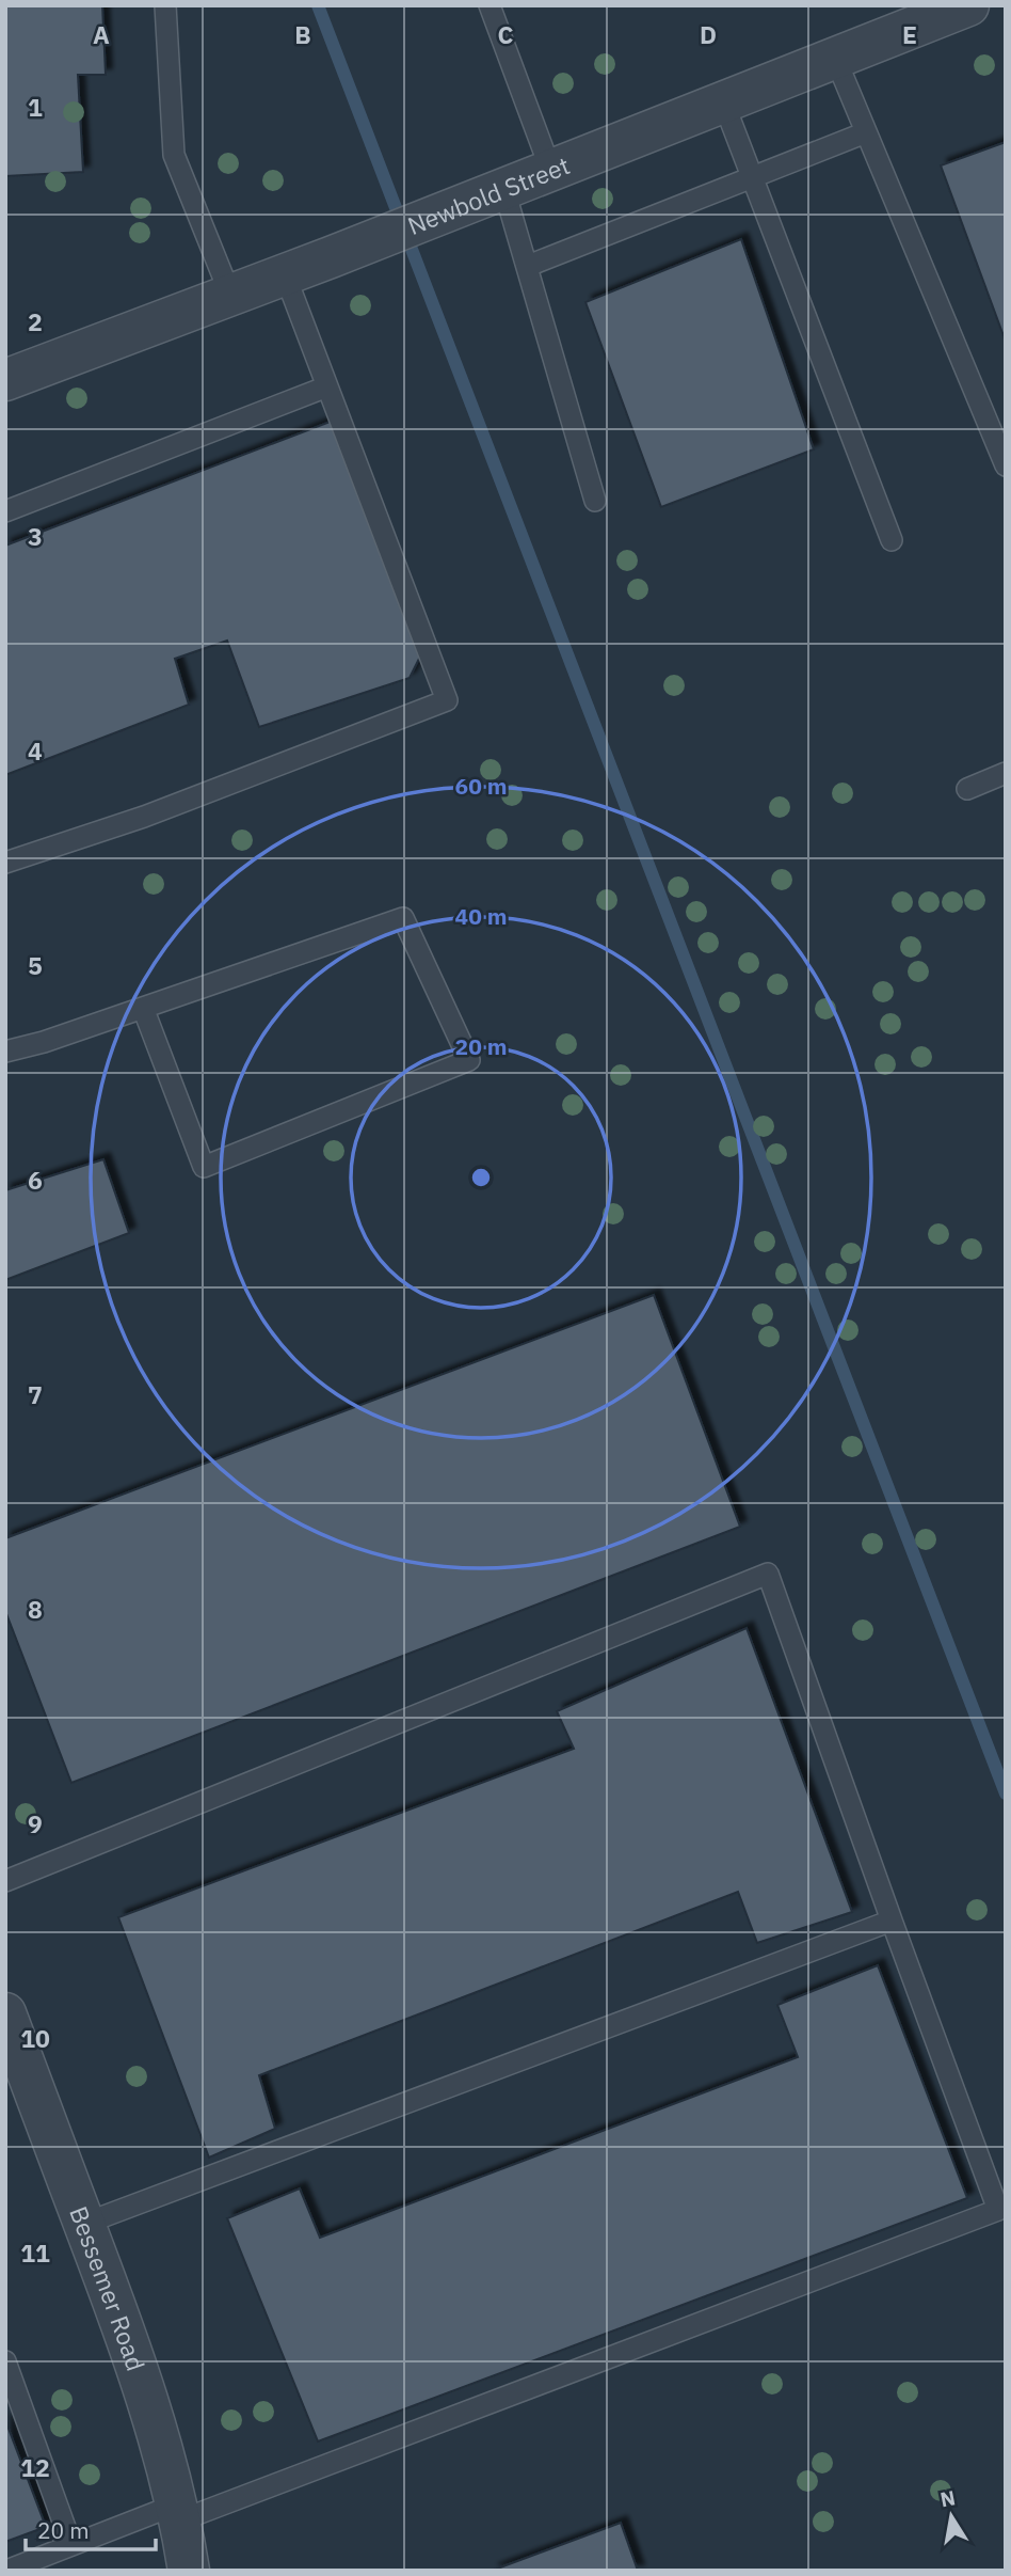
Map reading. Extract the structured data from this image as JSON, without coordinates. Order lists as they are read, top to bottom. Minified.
{"streets":{"street":["Newbold Street","Bessemer Road"]},"scale_bar":"20 m","north":"top","grid":{"columns":["A","B","C","D","E"],"rows":["1","2","3","4","5","6","7","8","9","10","11","12"]},"rings":["60 m","40 m","20 m"]}
